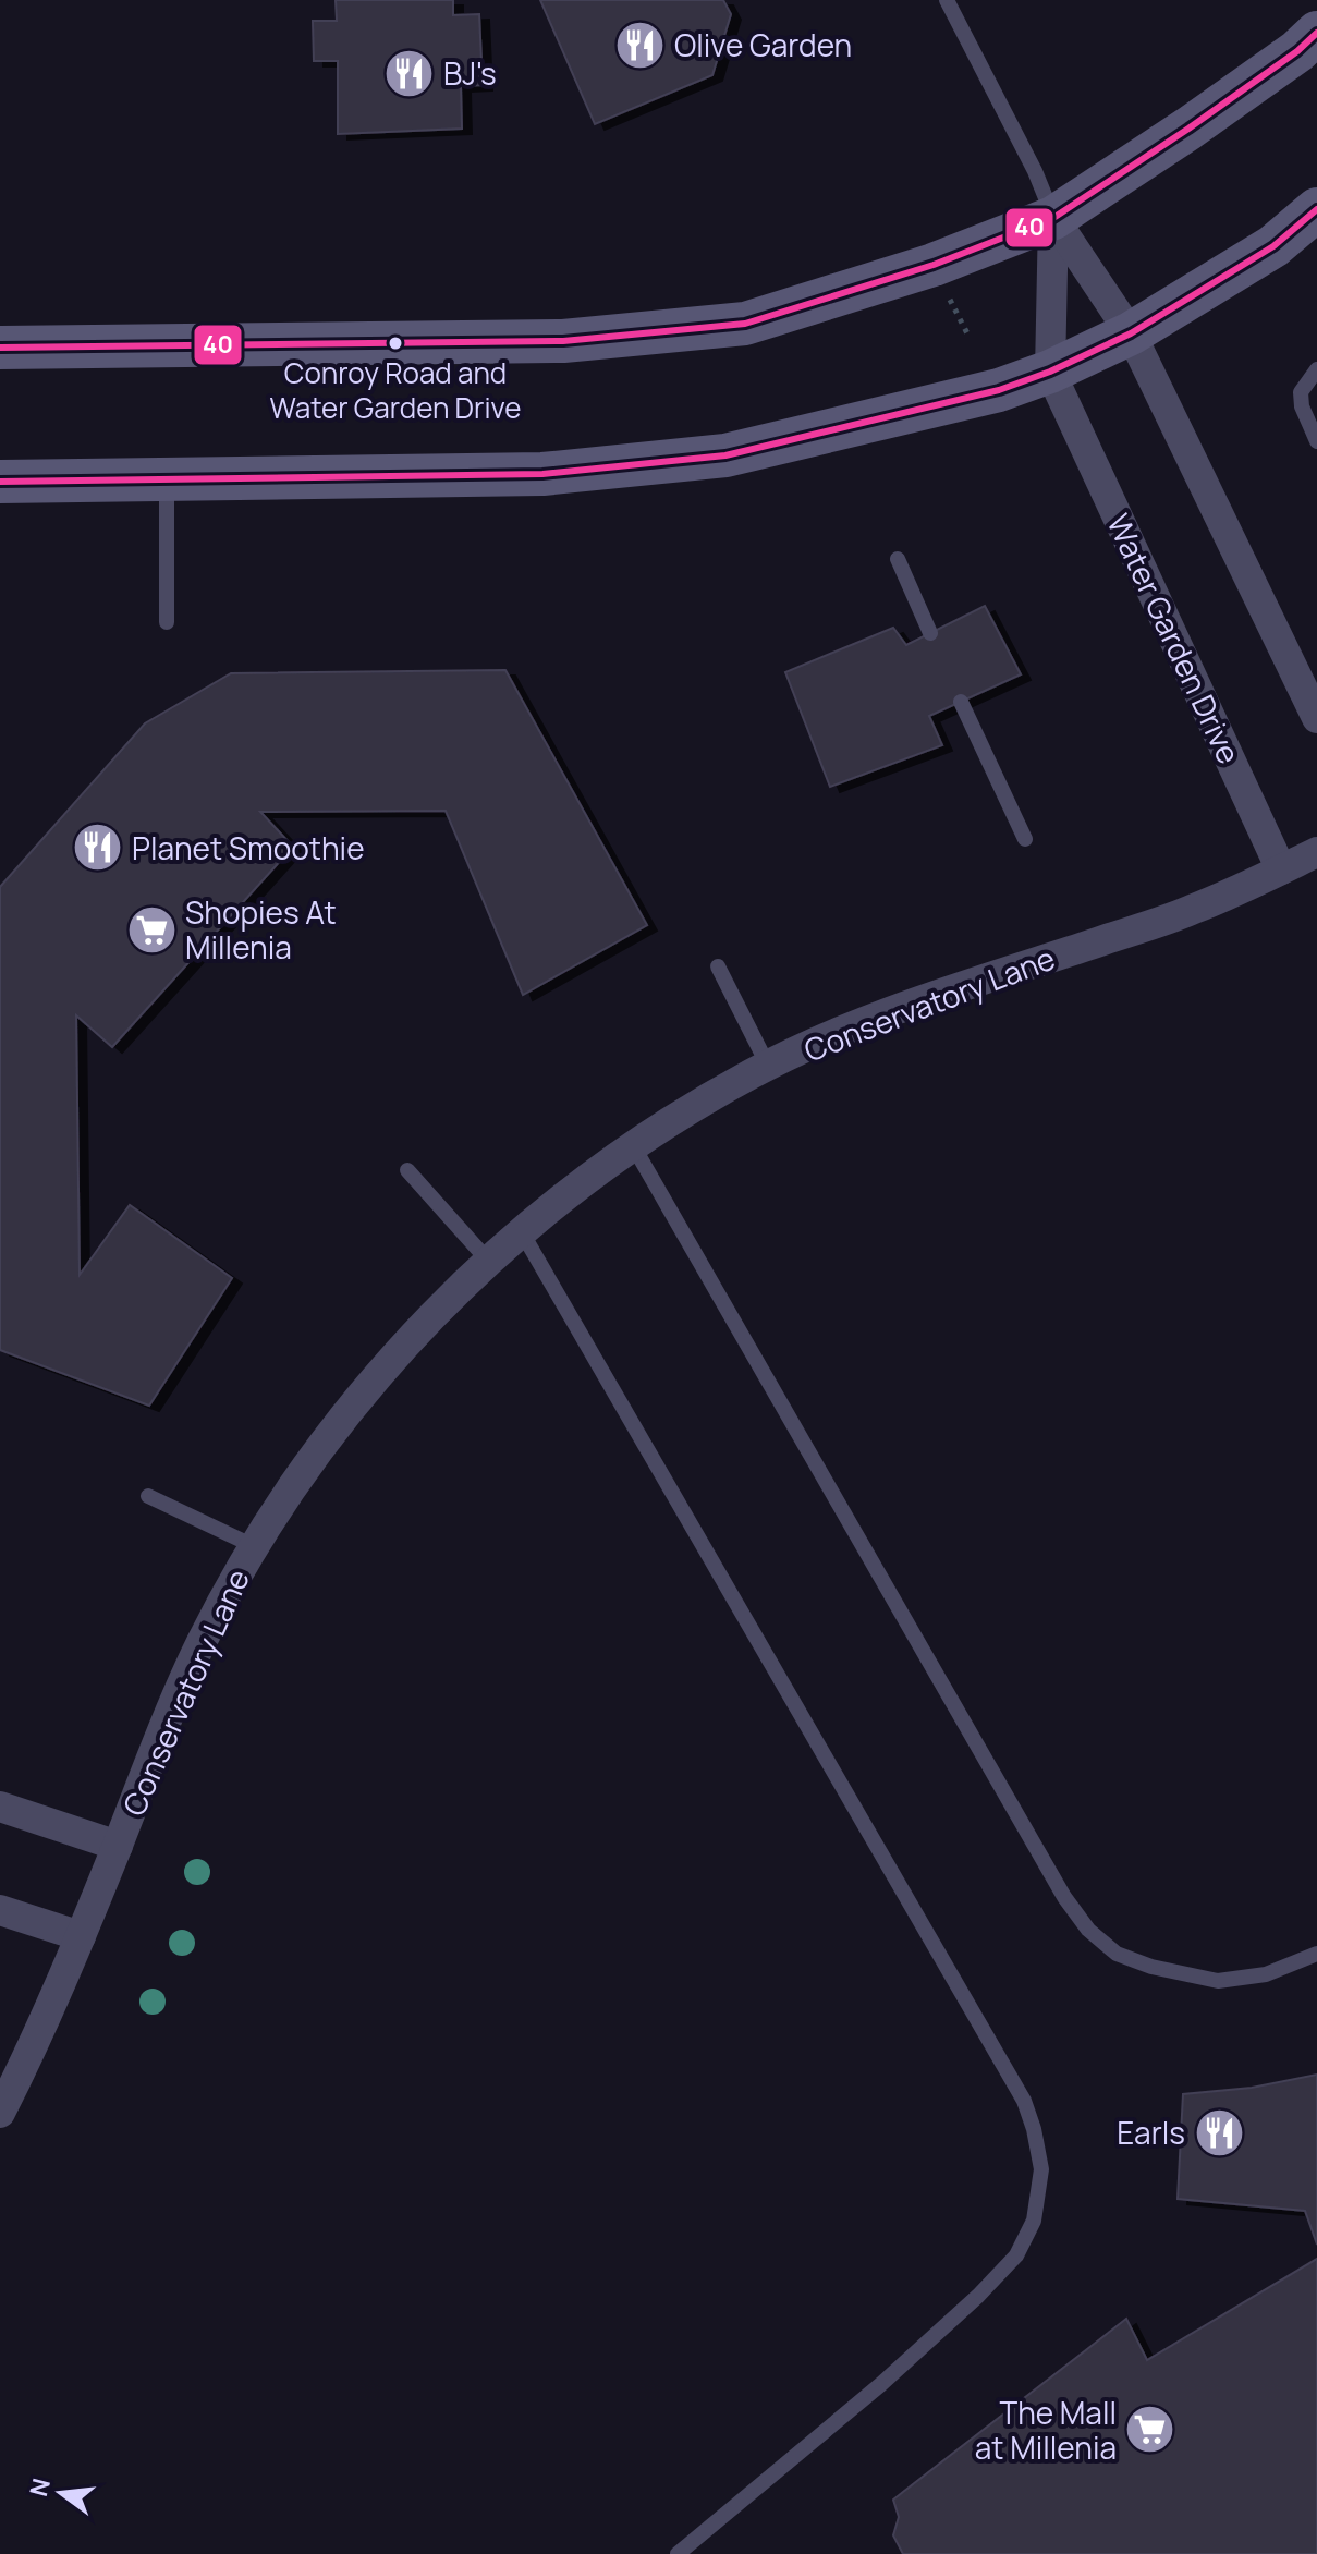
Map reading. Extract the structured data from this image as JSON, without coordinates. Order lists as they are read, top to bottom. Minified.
{"streets":{"street":["Water Garden Drive","Conservatory Lane"]},"crossings":[["Water Garden Drive","Conservatory Lane"]],"places":{"restaurant":["Olive Garden","BJ's","Planet Smoothie","Earls"],"other":["Conroy Road and Water Garden Drive"],"supermarket":["Shopies At Millenia","The Mall at Millenia"]},"lines":["transit line 40"],"north":"left"}
